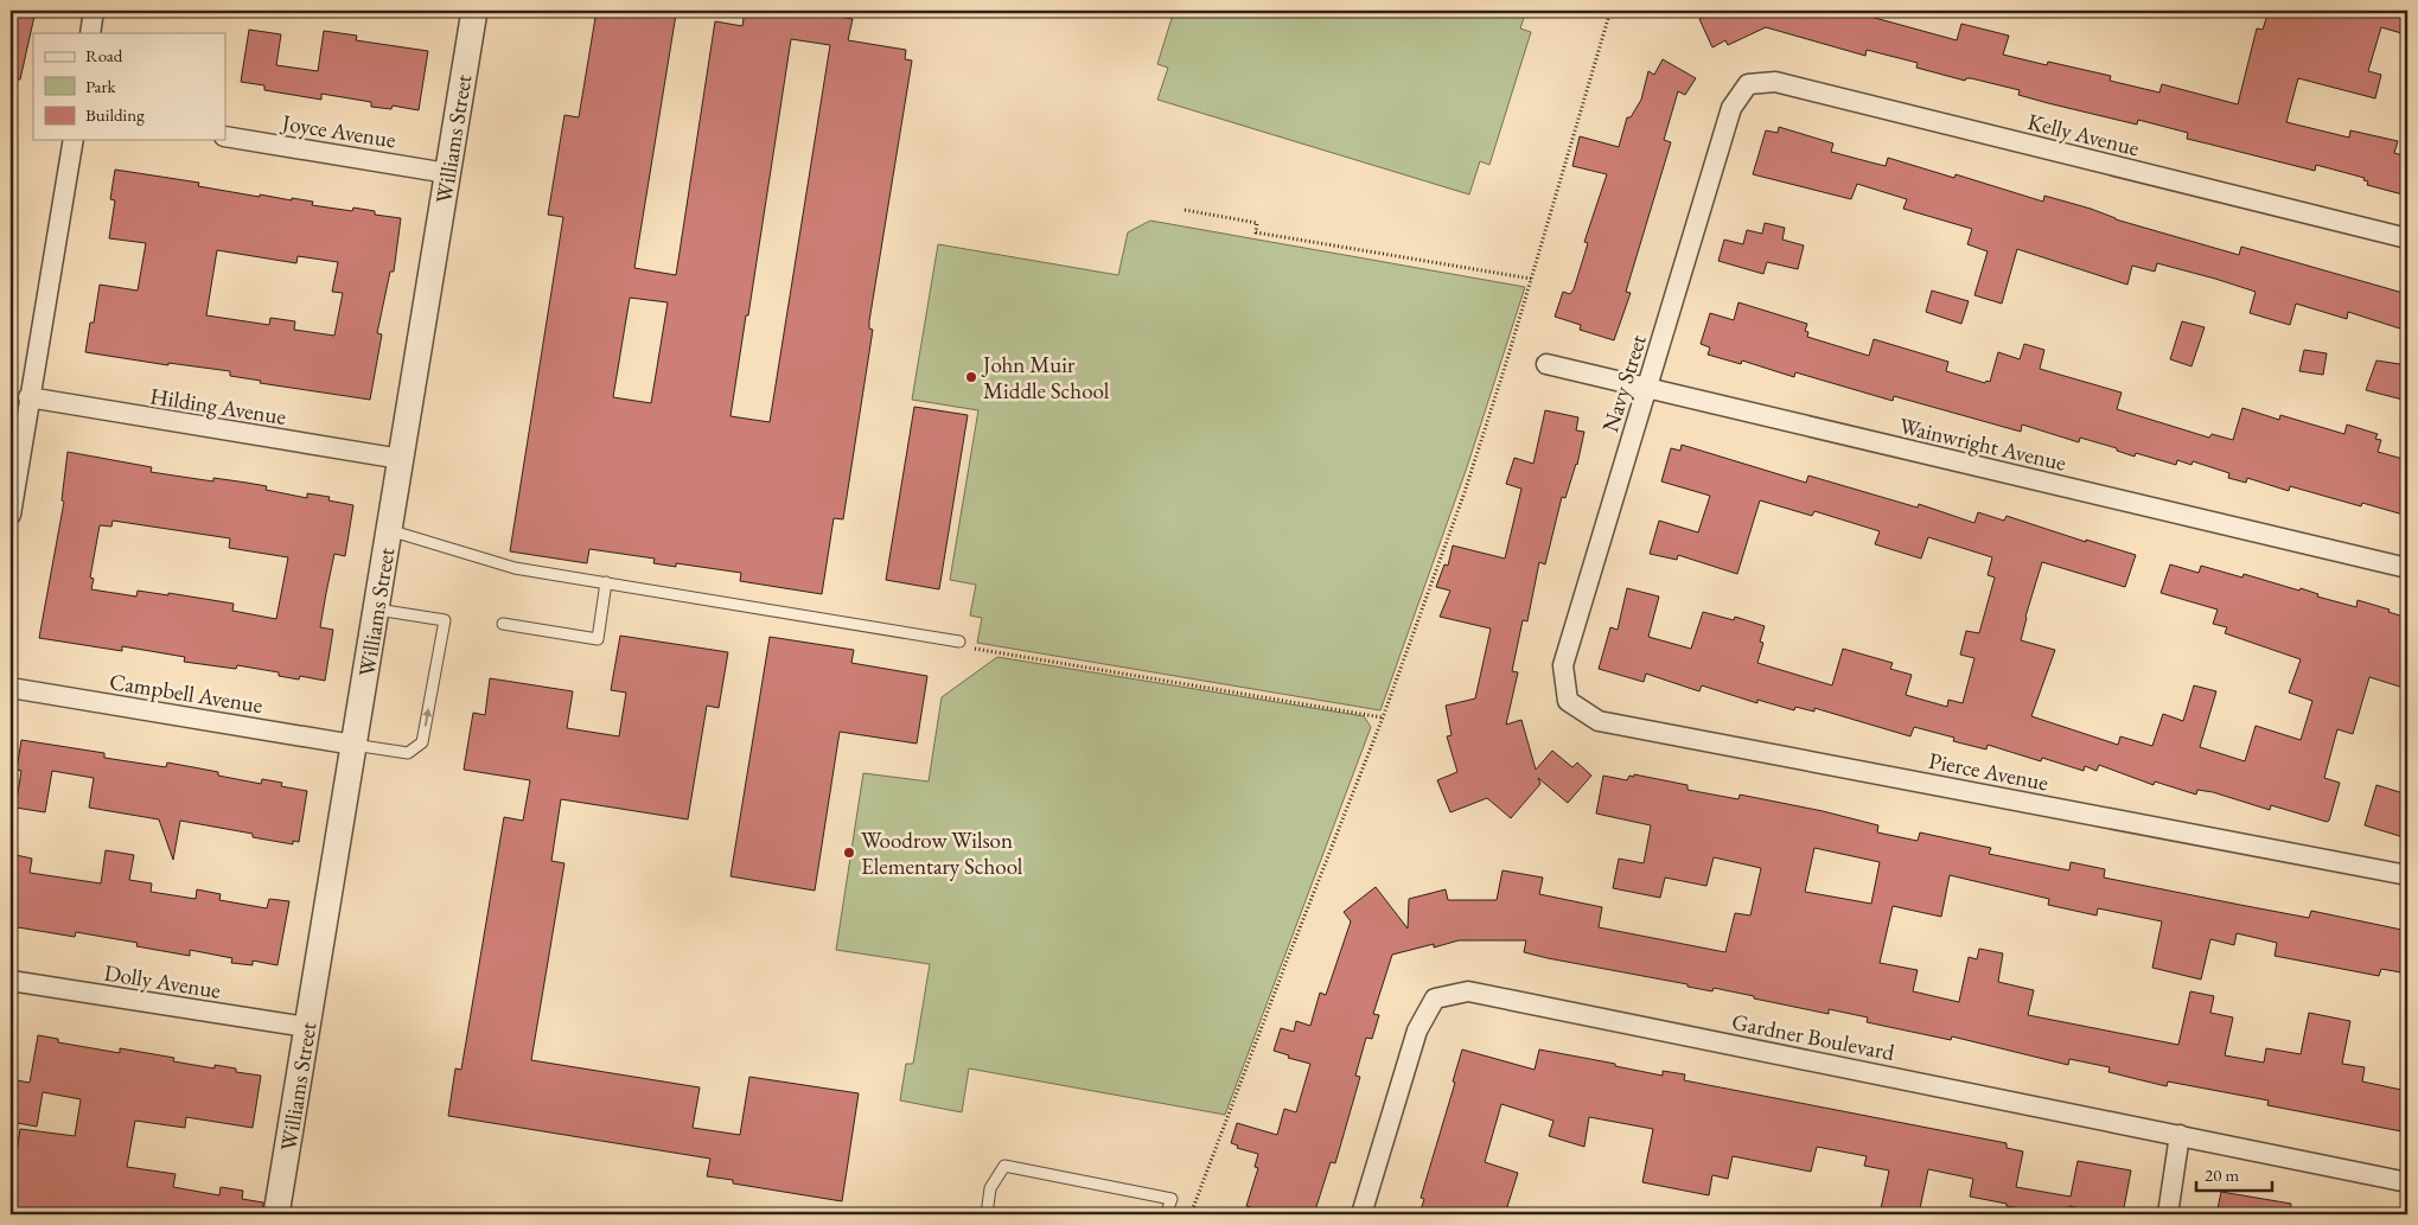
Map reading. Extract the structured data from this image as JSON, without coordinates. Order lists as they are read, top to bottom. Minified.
{"streets":{"street":["Joyce Avenue","Kelly Avenue","Williams Street","Navy Street","Hilding Avenue","Wainwright Avenue","Campbell Avenue","Pierce Avenue","Dolly Avenue","Gardner Boulevard"]},"crossings":[["Joyce Avenue","Williams Street"],["Kelly Avenue","Navy Street"],["Williams Street","Hilding Avenue"],["Williams Street","Campbell Avenue"],["Williams Street","Dolly Avenue"],["Navy Street","Wainwright Avenue"],["Navy Street","Pierce Avenue"]],"places":["John Muir Middle School","Woodrow Wilson Elementary School"],"legend":["Road","Park","Building"],"scale_bar":"20 m"}
